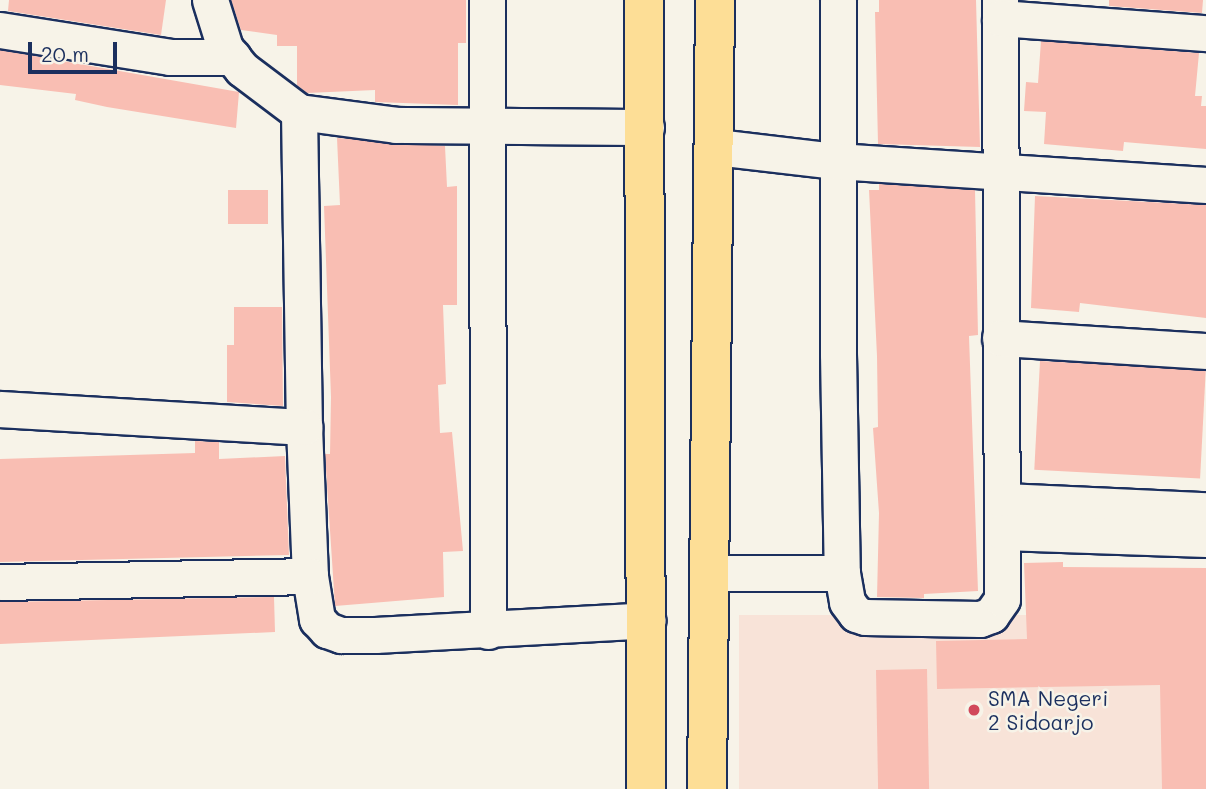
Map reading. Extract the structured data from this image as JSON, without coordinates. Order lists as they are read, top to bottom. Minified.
{"places":["SMA Negeri 2 Sidoarjo"],"scale_bar":"20 m"}
